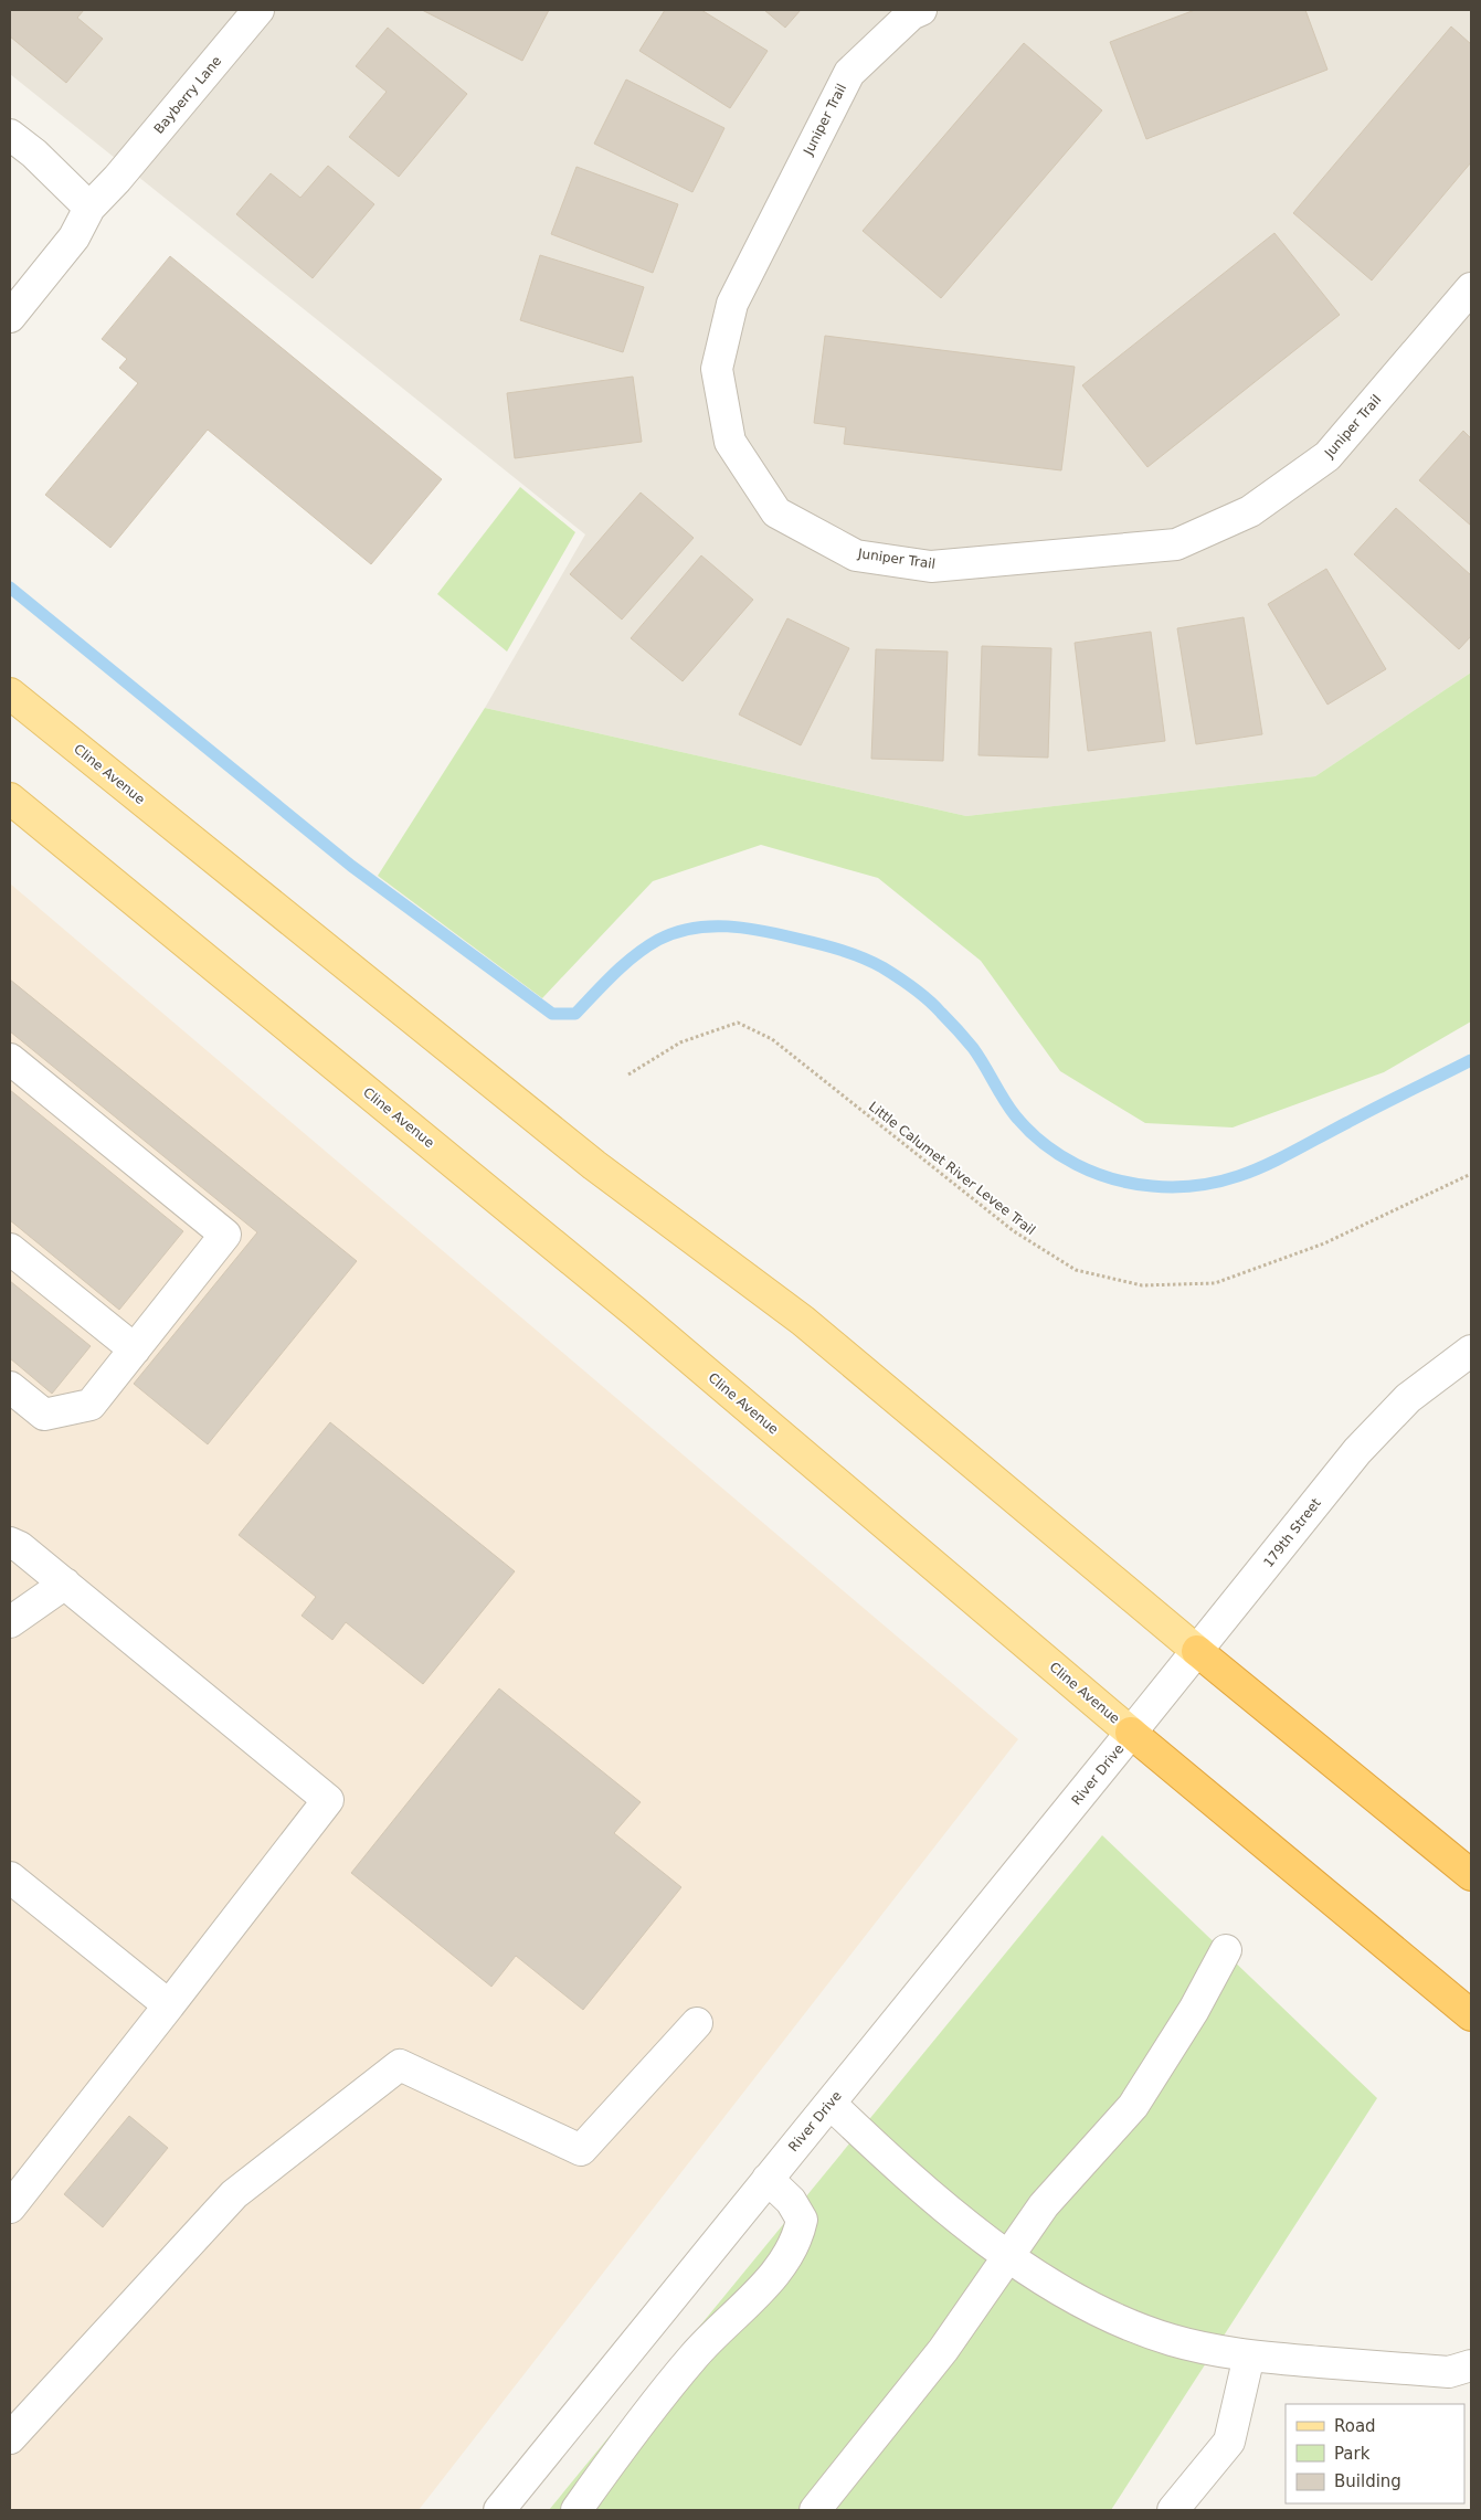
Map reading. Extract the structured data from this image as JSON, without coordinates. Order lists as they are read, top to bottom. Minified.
{"streets":{"highway":["Cline Avenue"],"street":["Bayberry Lane","Juniper Trail","179th Street","River Drive"],"path":["Little Calumet River Levee Trail"]},"crossings":[["Cline Avenue","179th Street"],["Cline Avenue","River Drive"],["179th Street","River Drive"]],"legend":["Road","Park","Building"]}
